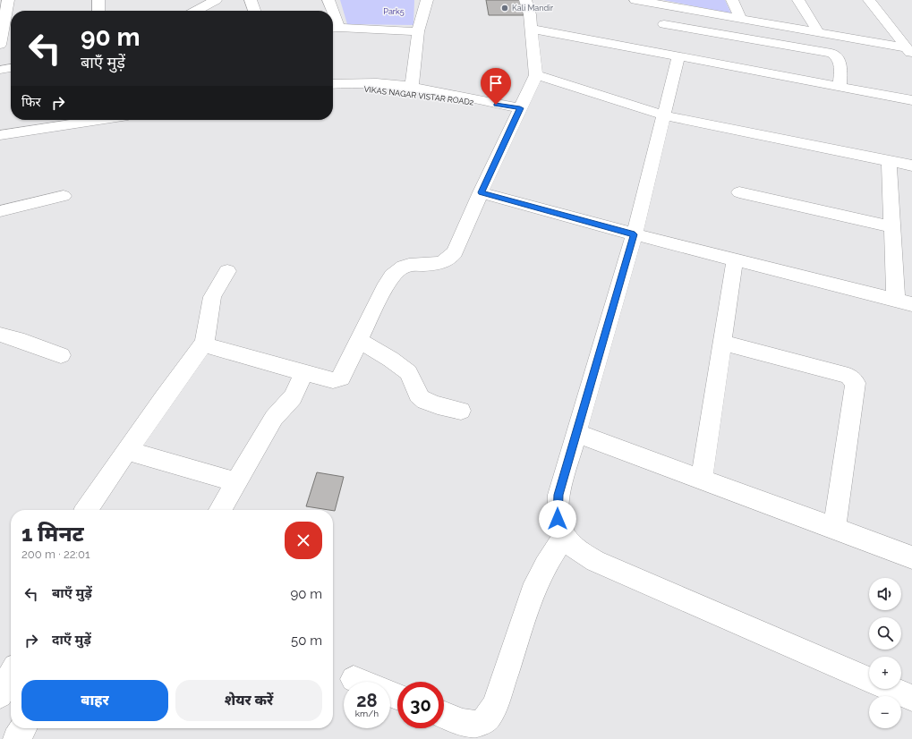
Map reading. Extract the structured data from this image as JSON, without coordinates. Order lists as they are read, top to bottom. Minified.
{"streets":{"street":["VIKAS NAGAR VISTAR ROAD2"]},"parks":["Park5"],"places":["Kali Mandir"],"page":{"turn":["90 m","बाएँ मुड़ें"],"then":"फिर","heading":["1 मिनट","200 m · 22:01"],"list":[{"name":"बाएँ मुड़ें","value":"90 m"},{"name":"दाएँ मुड़ें","value":"50 m"}],"map_buttons":["+","−"],"buttons":["बाहर","शेयर करें"],"speed":"28 km/h","limit":"30"}}
